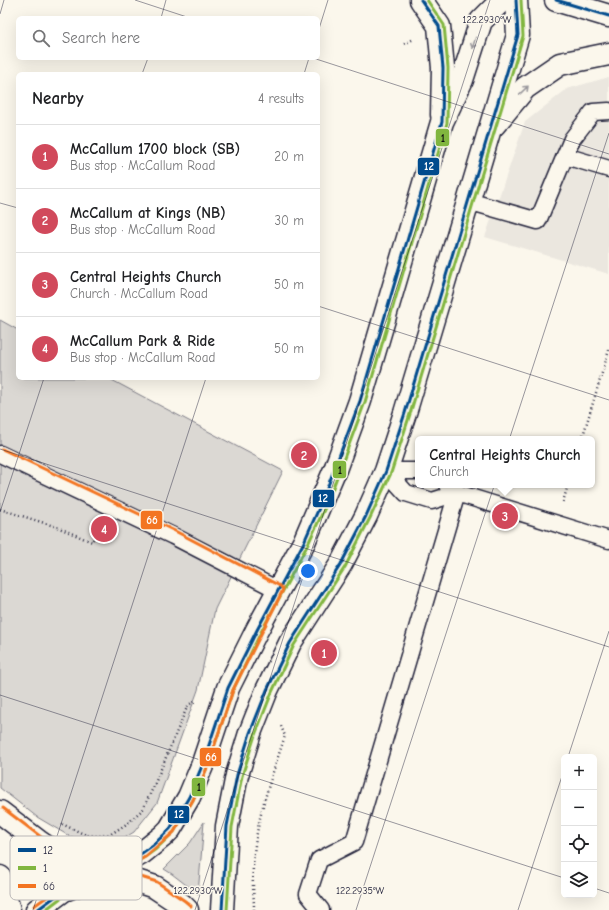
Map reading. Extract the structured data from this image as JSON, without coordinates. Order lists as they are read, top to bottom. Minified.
{"lines":["transit line 12","transit line 1","transit line 66"],"legend":["12","1","66"],"page":{"search":"Search here","heading":["Nearby","4 results"],"list":[{"mark":"1","name":"McCallum 1700 block (SB)","note":"Bus stop · McCallum Road","value":"20 m"},{"mark":"2","name":"McCallum at Kings (NB)","note":"Bus stop · McCallum Road","value":"30 m"},{"mark":"3","name":"Central Heights Church","note":"Church · McCallum Road","value":"50 m"},{"mark":"4","name":"McCallum Park & Ride","note":"Bus stop · McCallum Road","value":"50 m"}],"popup":["Central Heights Church","Church"],"pins":["2","3","4","1"],"map_buttons":["+","−"]},"coordinates":["122.2930°W","122.2935°W"]}
